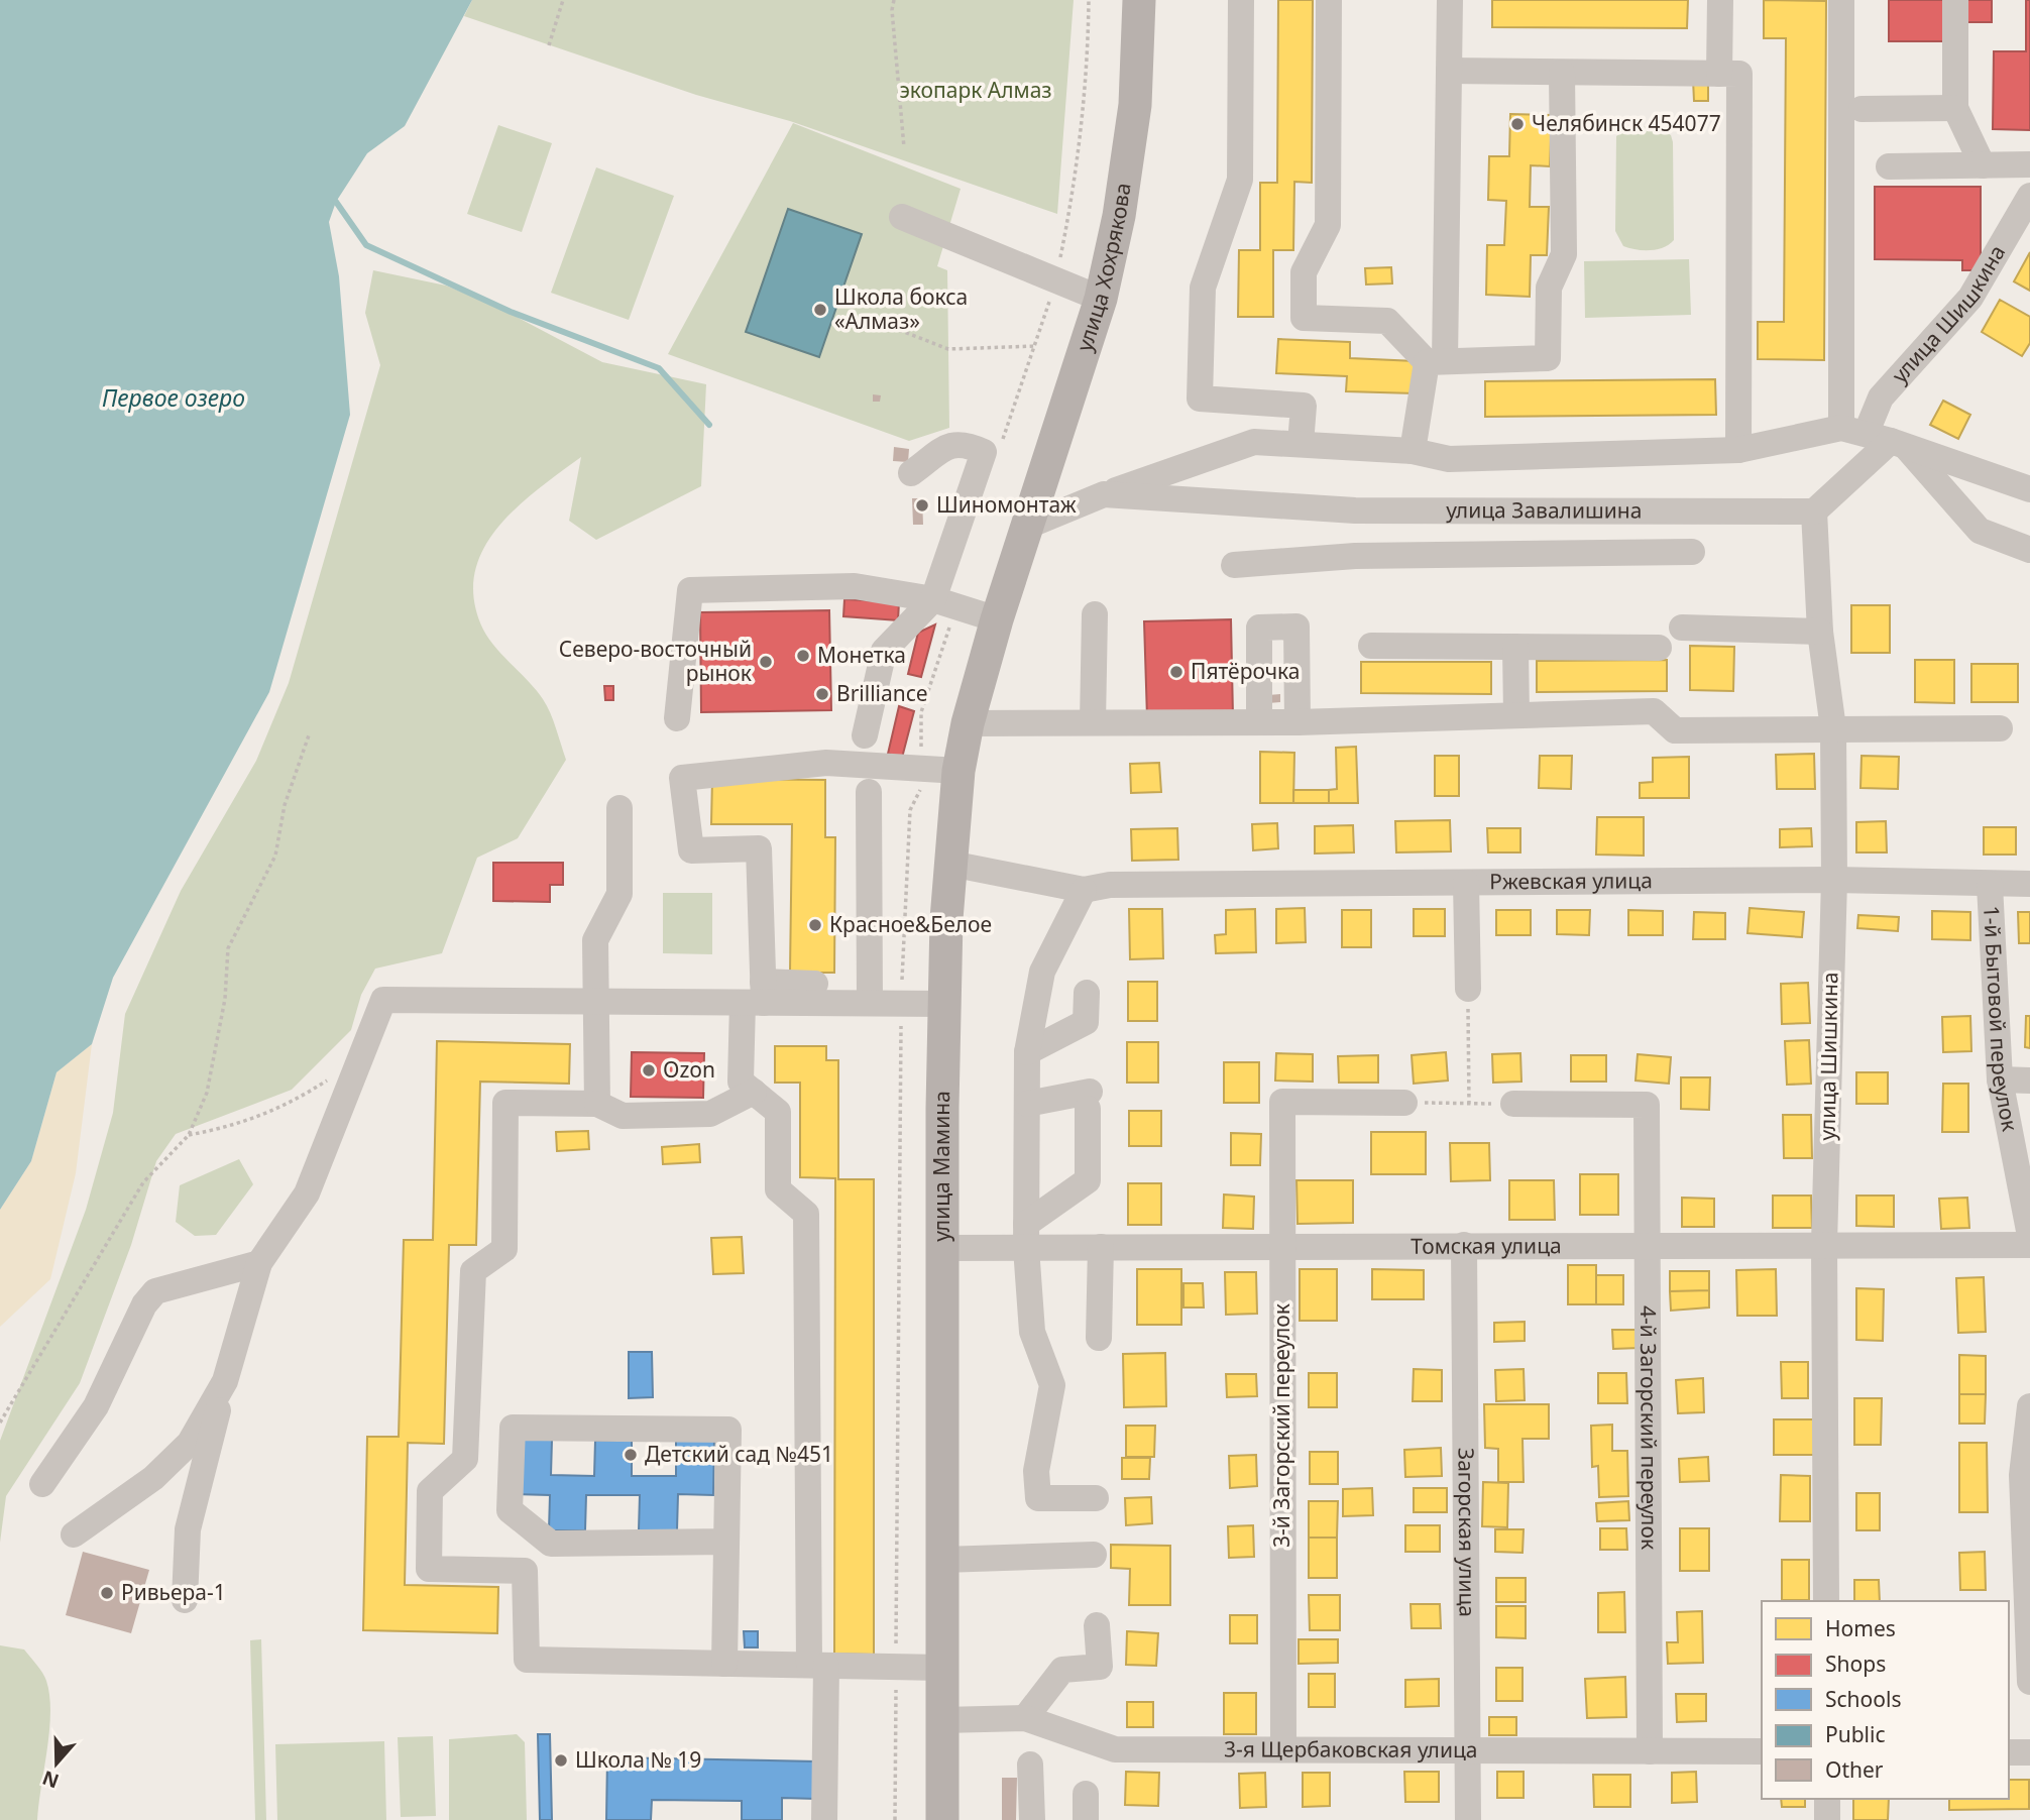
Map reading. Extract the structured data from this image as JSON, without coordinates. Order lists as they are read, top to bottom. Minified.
{"streets":{"main road":["улица Хохрякова","улица Мамина"],"street":["улица Шишкина","улица Завалишина","Ржевская улица","1-й Бытовой переулок","Томская улица","3-й Загорский переулок","4-й Загорский переулок","Загорская улица","3-я Щербаковская улица"]},"crossings":[["улица Хохрякова","улица Завалишина"],["улица Хохрякова","улица Мамина"],["улица Шишкина","улица Завалишина"],["улица Шишкина","Ржевская улица"],["улица Шишкина","Томская улица"],["улица Завалишина","улица Мамина"],["Ржевская улица","1-й Бытовой переулок"],["улица Мамина","Томская улица"],["улица Мамина","3-я Щербаковская улица"],["Томская улица","3-й Загорский переулок"],["Томская улица","4-й Загорский переулок"],["Томская улица","Загорская улица"],["3-й Загорский переулок","3-я Щербаковская улица"],["4-й Загорский переулок","3-я Щербаковская улица"],["Загорская улица","3-я Щербаковская улица"]],"water":["Первое озеро"],"parks":["экопарк Алмаз"],"places":["Челябинск 454077","Школа бокса «Алмаз»","Шиномонтаж","Монетка","Северо-восточный рынок","Пятёрочка","Brilliance","Красное&Белое","Ozon","Детский сад №451","Ривьера-1","Школа № 19"],"legend":["Homes","Shops","Schools","Public","Other"],"north":"bottom"}
